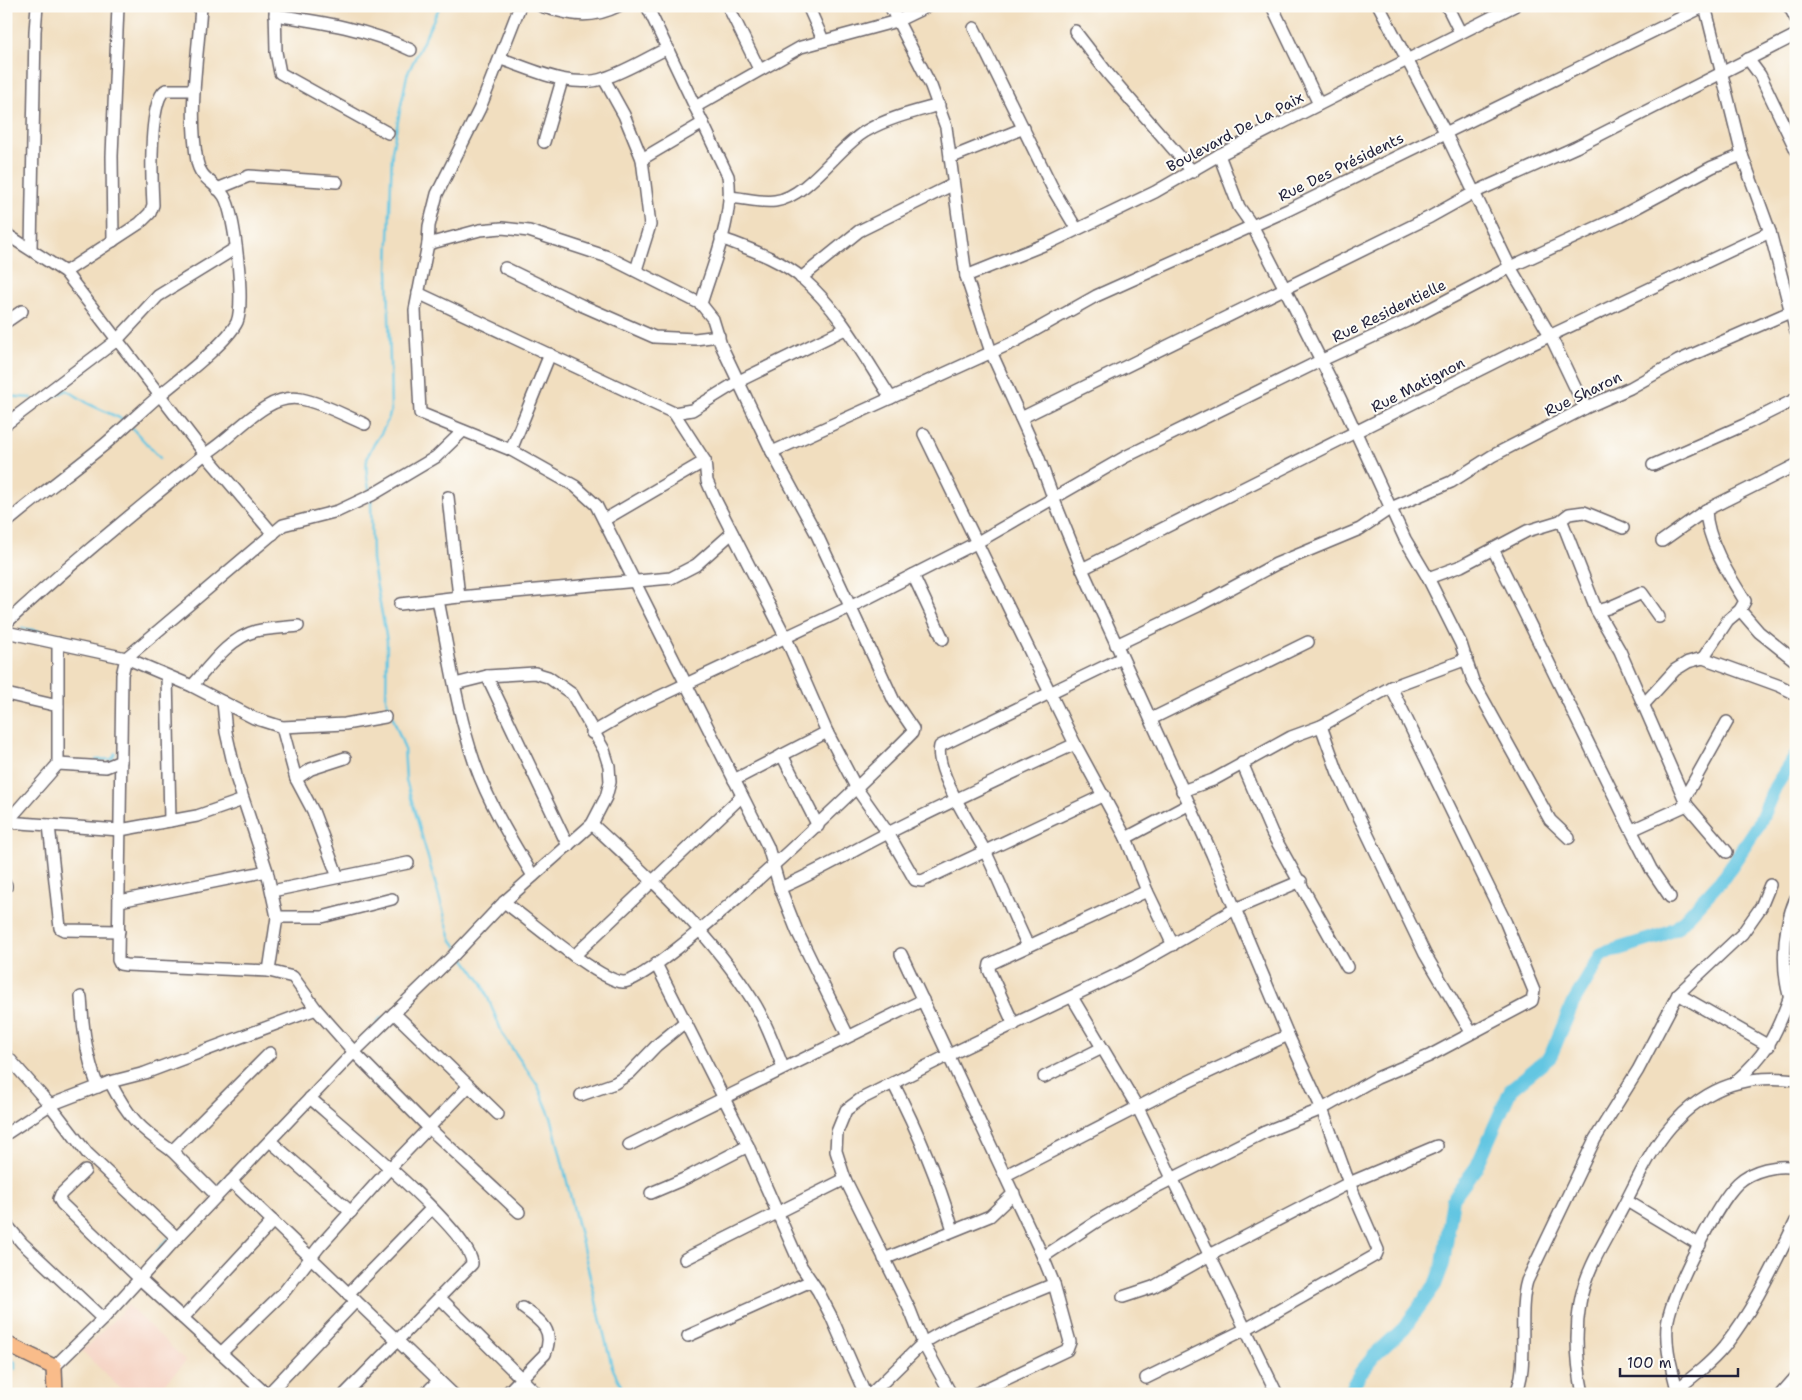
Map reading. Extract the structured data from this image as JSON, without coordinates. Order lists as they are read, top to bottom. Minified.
{"streets":{"street":["Boulevard De La Paix","Rue Des Présidents","Rue Residentielle","Rue Matignon","Rue Sharon"]},"scale_bar":"100 m"}
